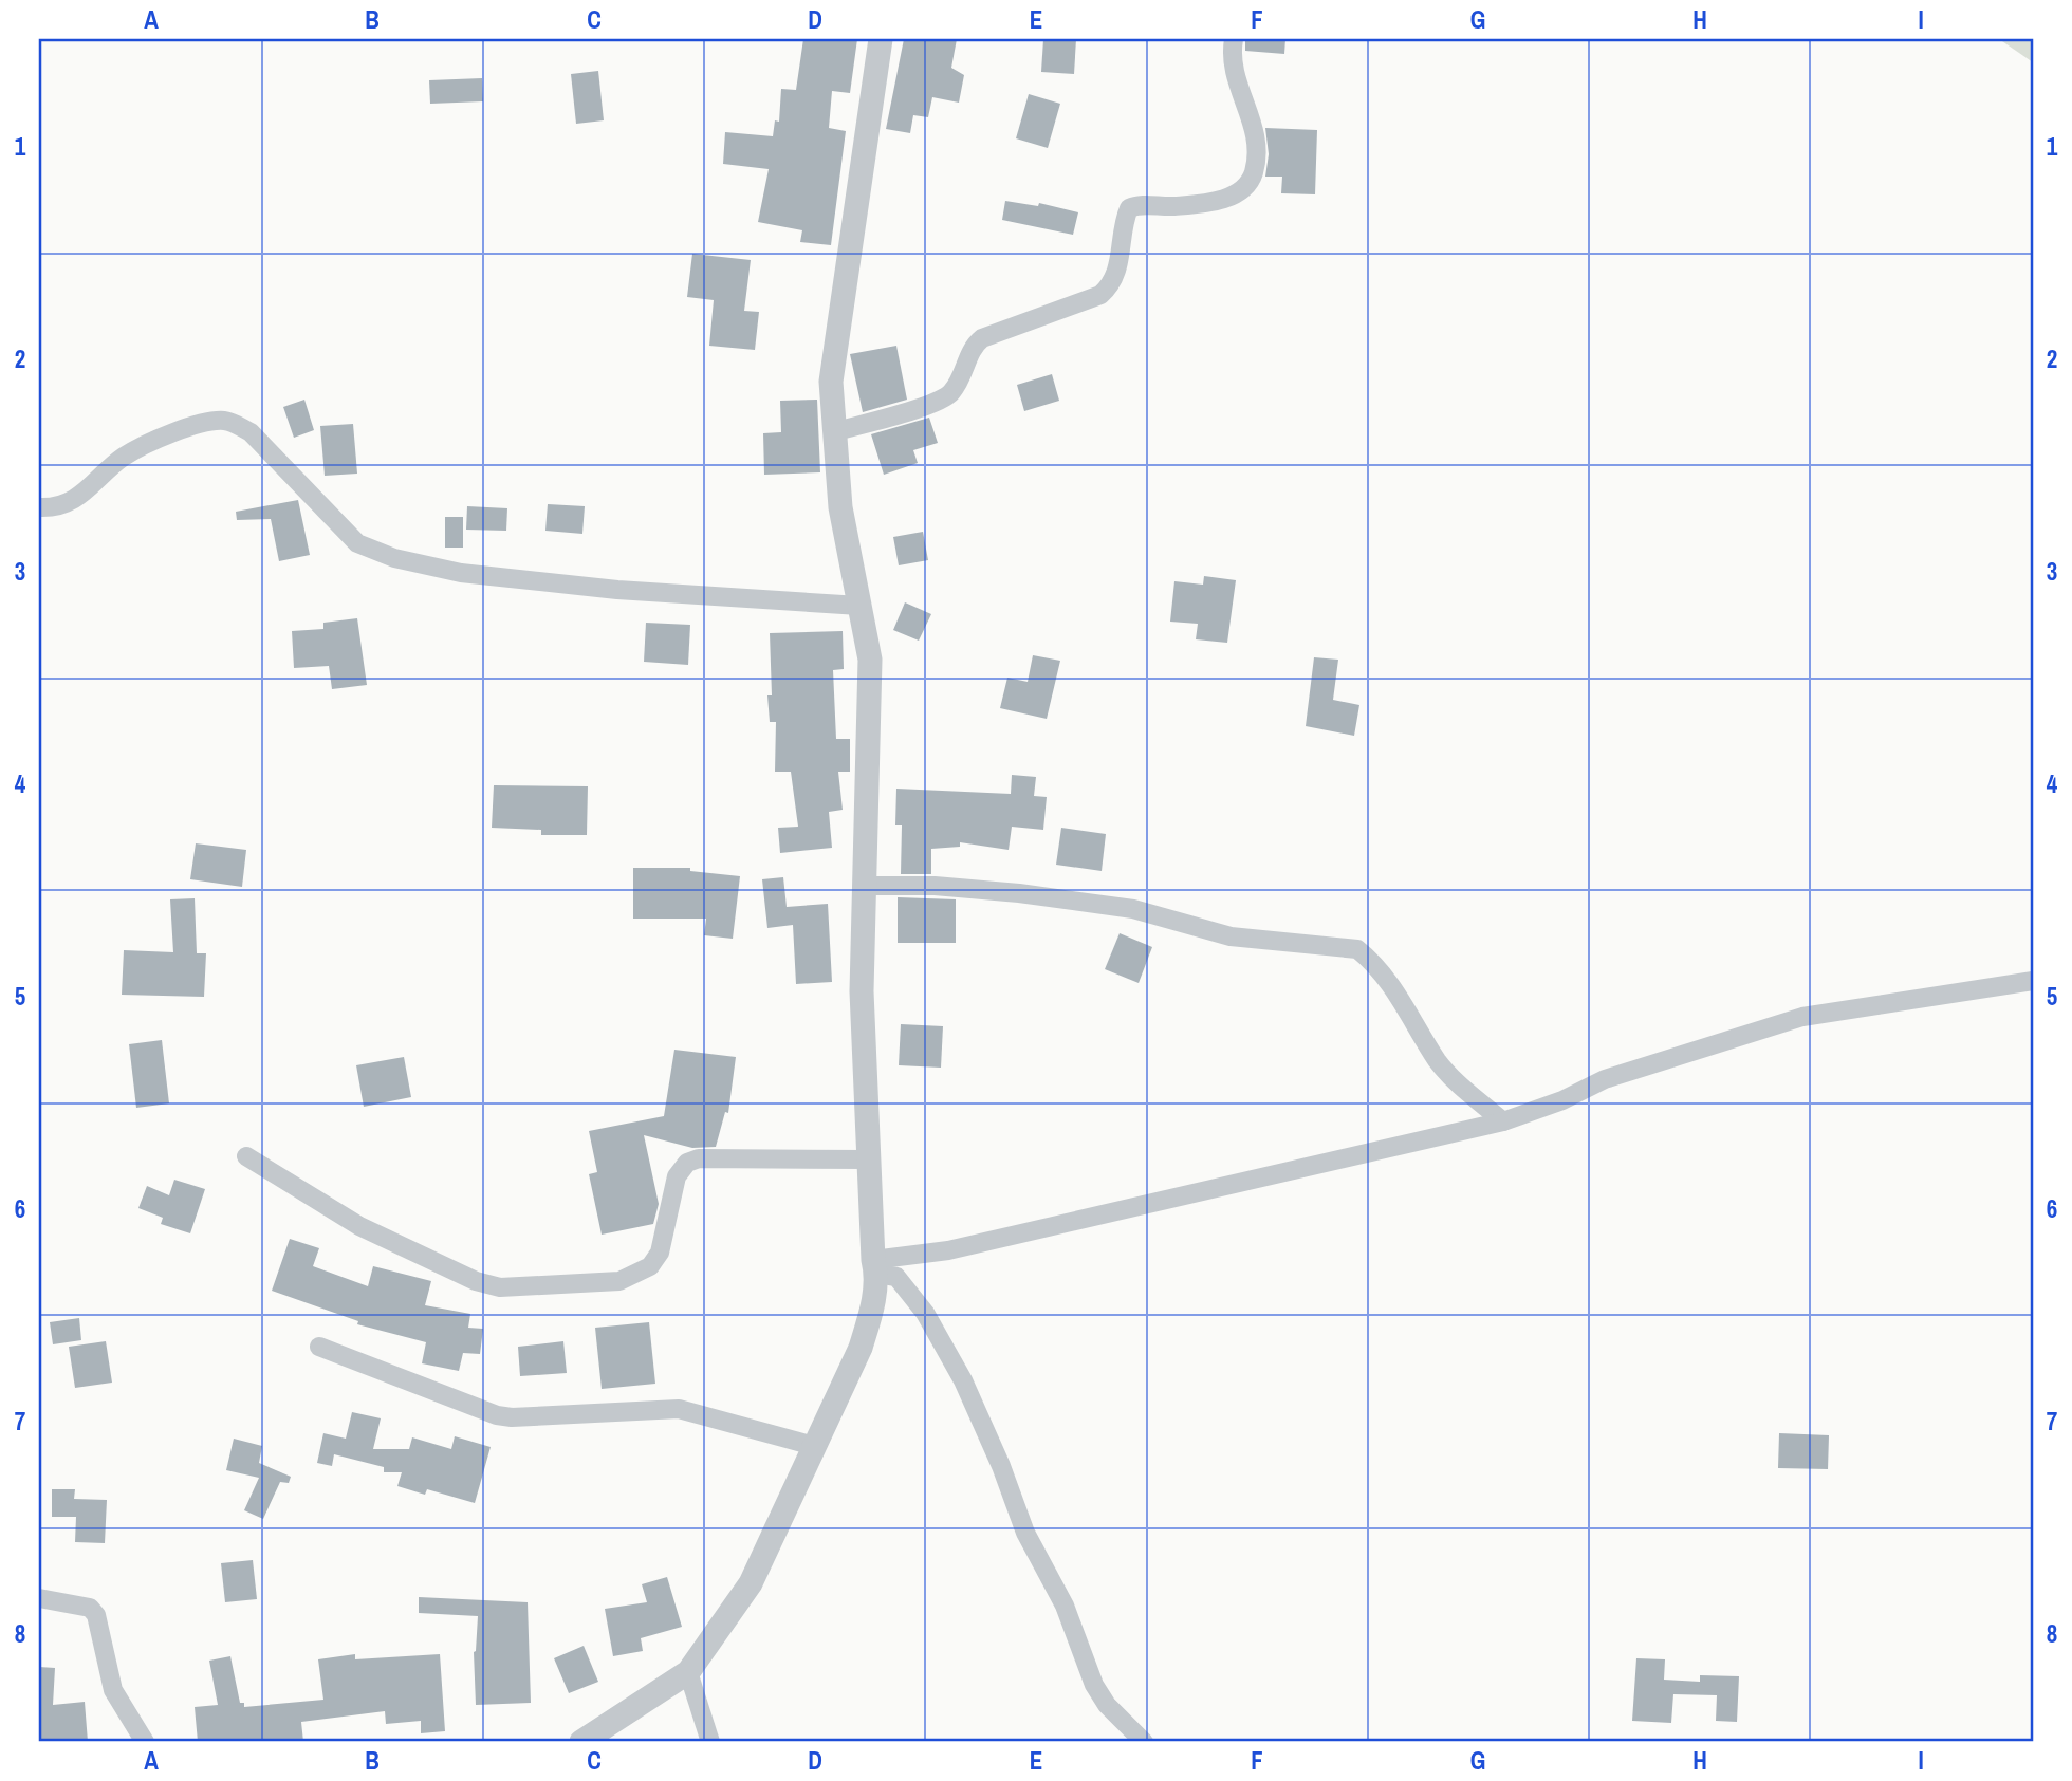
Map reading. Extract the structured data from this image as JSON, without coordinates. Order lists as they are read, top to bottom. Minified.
{"grid":{"columns":["A","B","C","D","E","F","G","H","I"],"rows":["1","2","3","4","5","6","7","8"]}}
